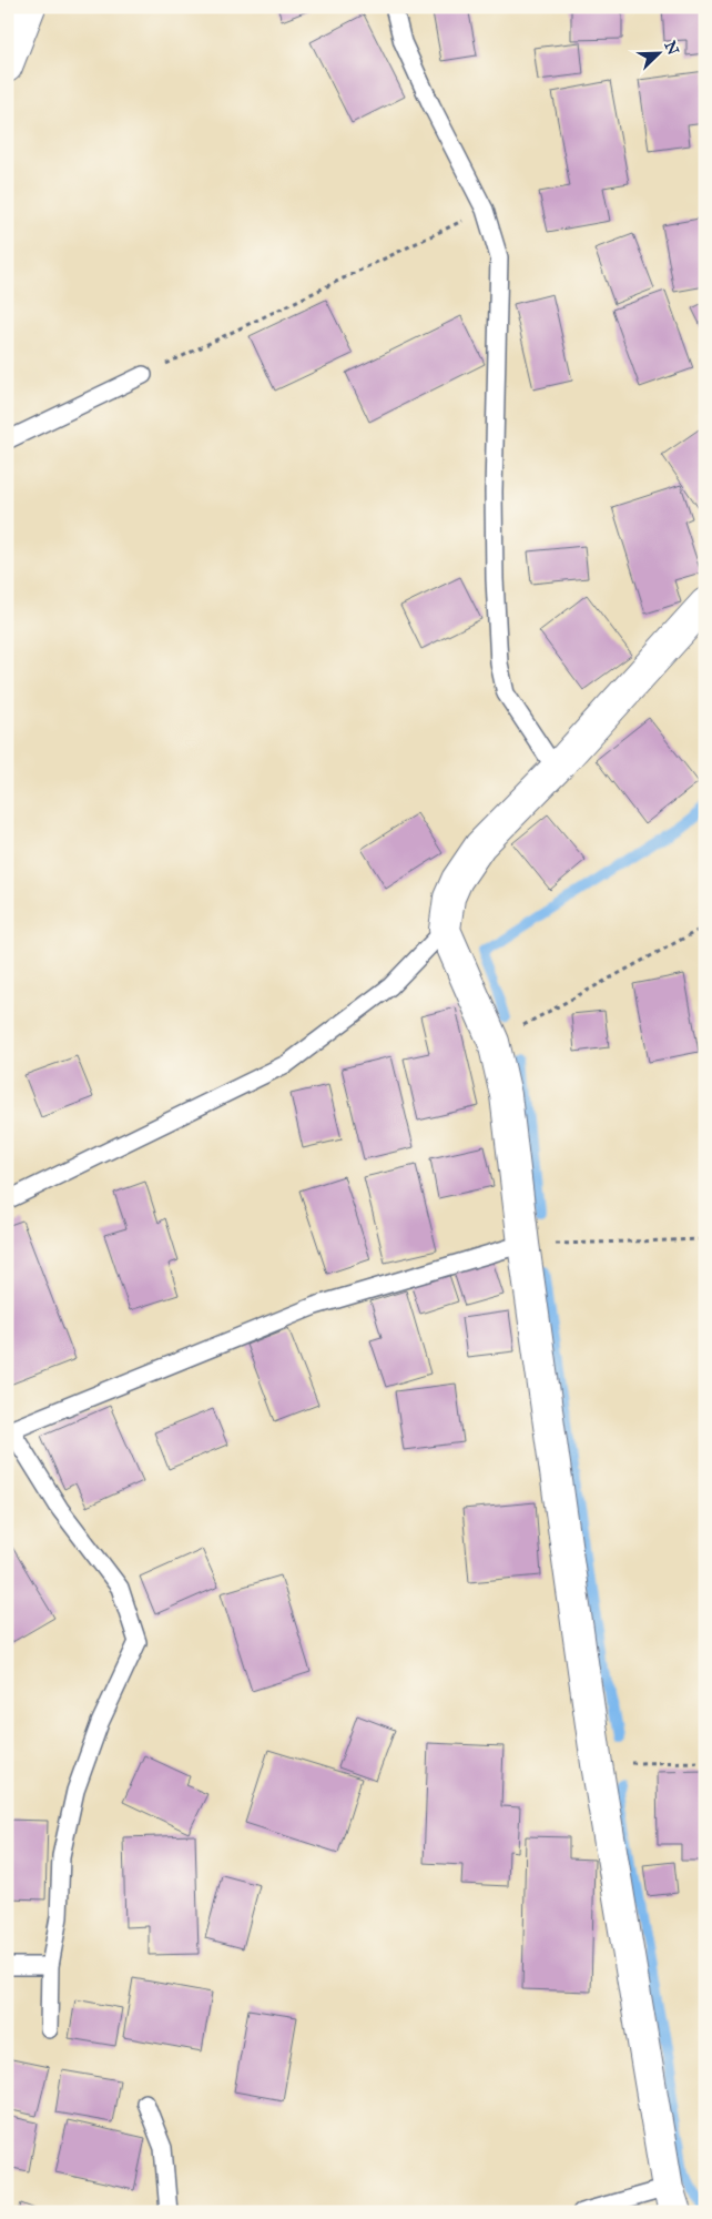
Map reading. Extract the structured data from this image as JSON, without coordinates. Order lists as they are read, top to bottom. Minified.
{"north":"top right"}
